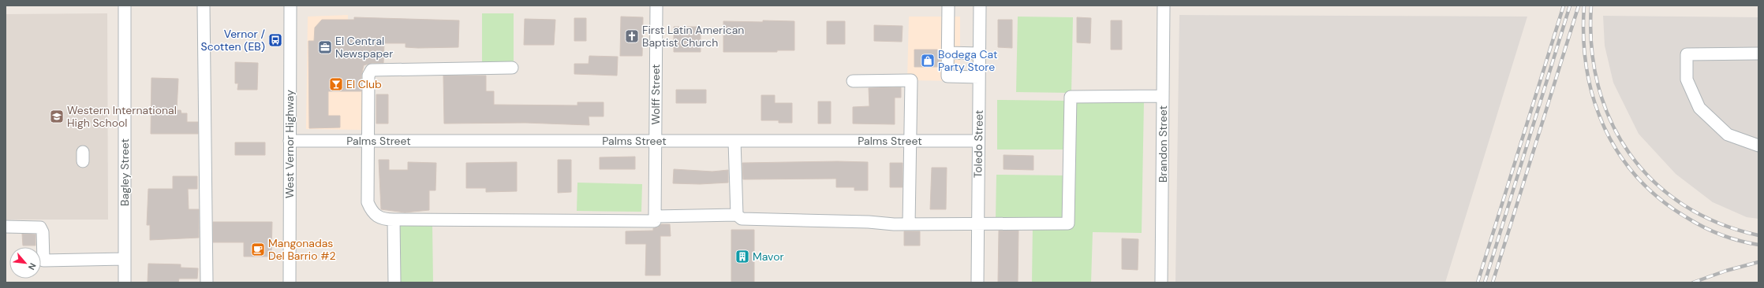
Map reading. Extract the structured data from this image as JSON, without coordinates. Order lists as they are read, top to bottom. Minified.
{"streets":{"street":["Wolff Street","Palms Street","West Vernor Highway","Toledo Street","Brandon Street","Bagley Street"]},"crossings":[["Wolff Street","Palms Street"],["Palms Street","West Vernor Highway"],["Palms Street","Toledo Street"]],"places":{"church":["First Latin American Baptist Church"],"bus stop":["Vernor / Scotten (EB)"],"office":["El Central Newspaper"],"shop":["Bodega Cat Party Store"],"bar":["El Club"],"school or university":["Western International High School"],"cafe":["Mangonadas Del Barrio #2"],"building":["Mavor"]},"north":"bottom right"}
